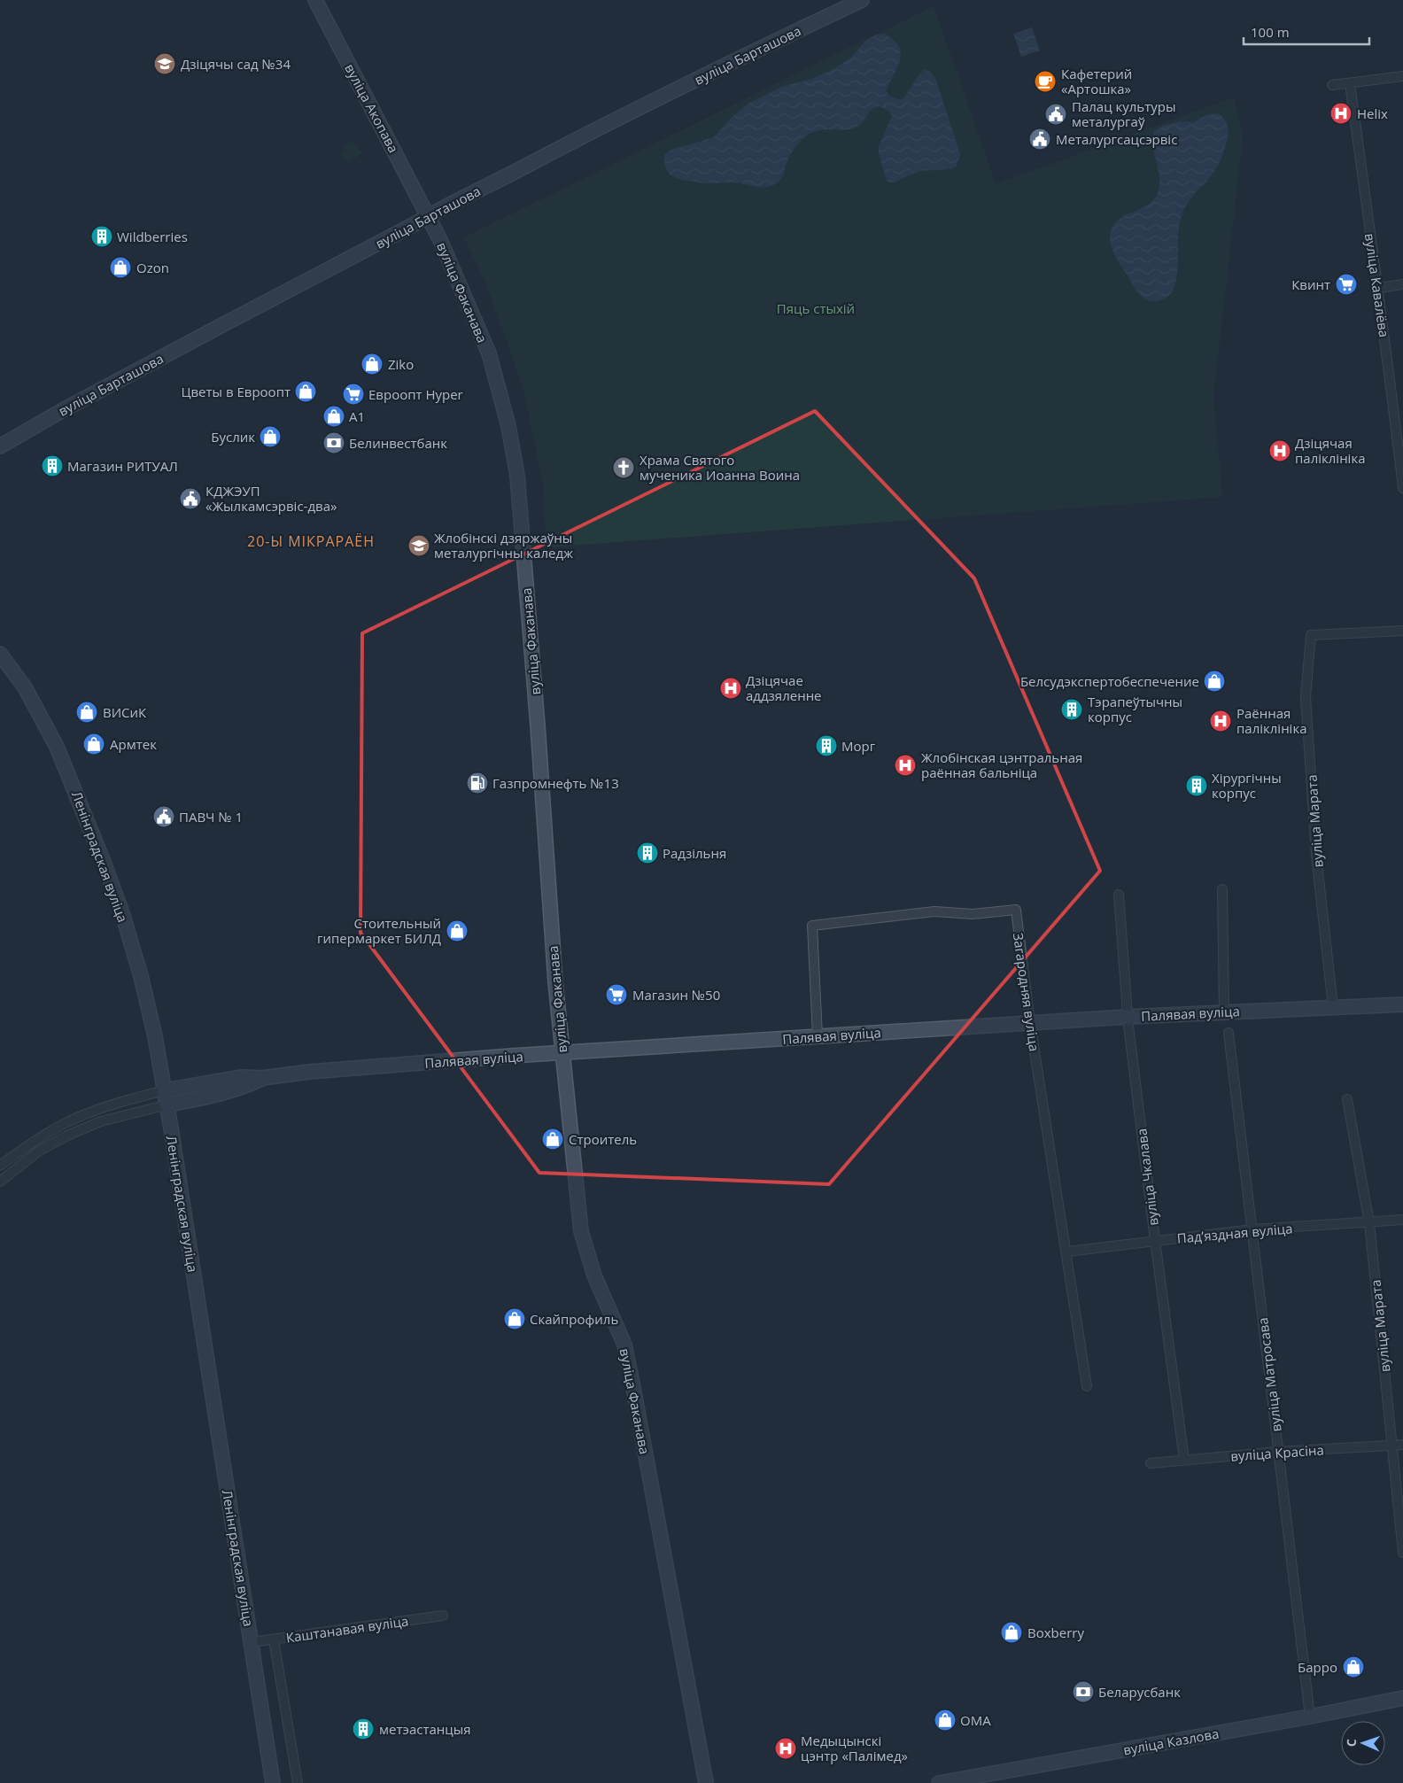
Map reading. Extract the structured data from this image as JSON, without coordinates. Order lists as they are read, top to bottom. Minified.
{"streets":{"main road":["вуліца Барташова","вуліца Акопава","вуліца Факанава","Ленінградская вуліца","Палявая вуліца","вуліца Казлова"],"street":["вуліца Кавалёва","вуліца Марата","Загародняя вуліца","вуліца Чкалава","Падʼяздная вуліца","вуліца Матросава","вуліца Красіна","Каштанавая вуліца"]},"crossings":[["вуліца Барташова","вуліца Акопава"],["вуліца Барташова","вуліца Факанава"],["вуліца Акопава","вуліца Факанава"],["вуліца Факанава","Палявая вуліца"],["вуліца Марата","Палявая вуліца"],["вуліца Марата","Падʼяздная вуліца"],["вуліца Марата","вуліца Красіна"],["Ленінградская вуліца","Палявая вуліца"],["Ленінградская вуліца","Каштанавая вуліца"],["Загародняя вуліца","Палявая вуліца"],["Загародняя вуліца","Падʼяздная вуліца"],["Палявая вуліца","вуліца Чкалава"],["вуліца Чкалава","Падʼяздная вуліца"],["вуліца Чкалава","вуліца Красіна"],["Падʼяздная вуліца","вуліца Матросава"],["вуліца Матросава","вуліца Красіна"],["вуліца Матросава","вуліца Казлова"]],"districts":["20-Ы МІКРАРАЁН"],"parks":["Пяць стыхій"],"places":{"school or university":["Дзіцячы сад №34","Жлобінскі дзяржаўны металургічны каледж"],"cafe":["Кафетерий «Артошка»"],"hospital":["Helix","Дзіцячая паліклініка","Дзіцячае аддзяленне","Раённая паліклініка","Жлобінская цэнтральная раённая бальніца","Медыцынскі цэнтр «Палімед»"],"public building":["Палац культуры металургаў","Металургсацсэрвіс","КДЖЭУП «Жылкамсэрвіс-два»","ПАВЧ № 1"],"building":["Wildberries","Магазин РИТУАЛ","Тэрапеўтычны корпус","Морг","Хірургічны корпус","Радзільня","метэастанцыя"],"shop":["Ozon","Ziko","Цветы в Евроопт","A1","Буслик","Белсудэкспертобеспечение","ВИСиК","Армтек","Стоительный гипермаркет БИЛД","Строитель","Скайпрофиль","Boxberry","Барро","ОМА"],"supermarket":["Квинт","Евроопт Hyper","Магазин №50"],"bank":["Белинвестбанк","Беларусбанк"],"church":["Храма Святого мученика Иоанна Воина"],"fuel station":["Газпромнефть №13"]},"scale_bar":"100 m","north":"left"}
